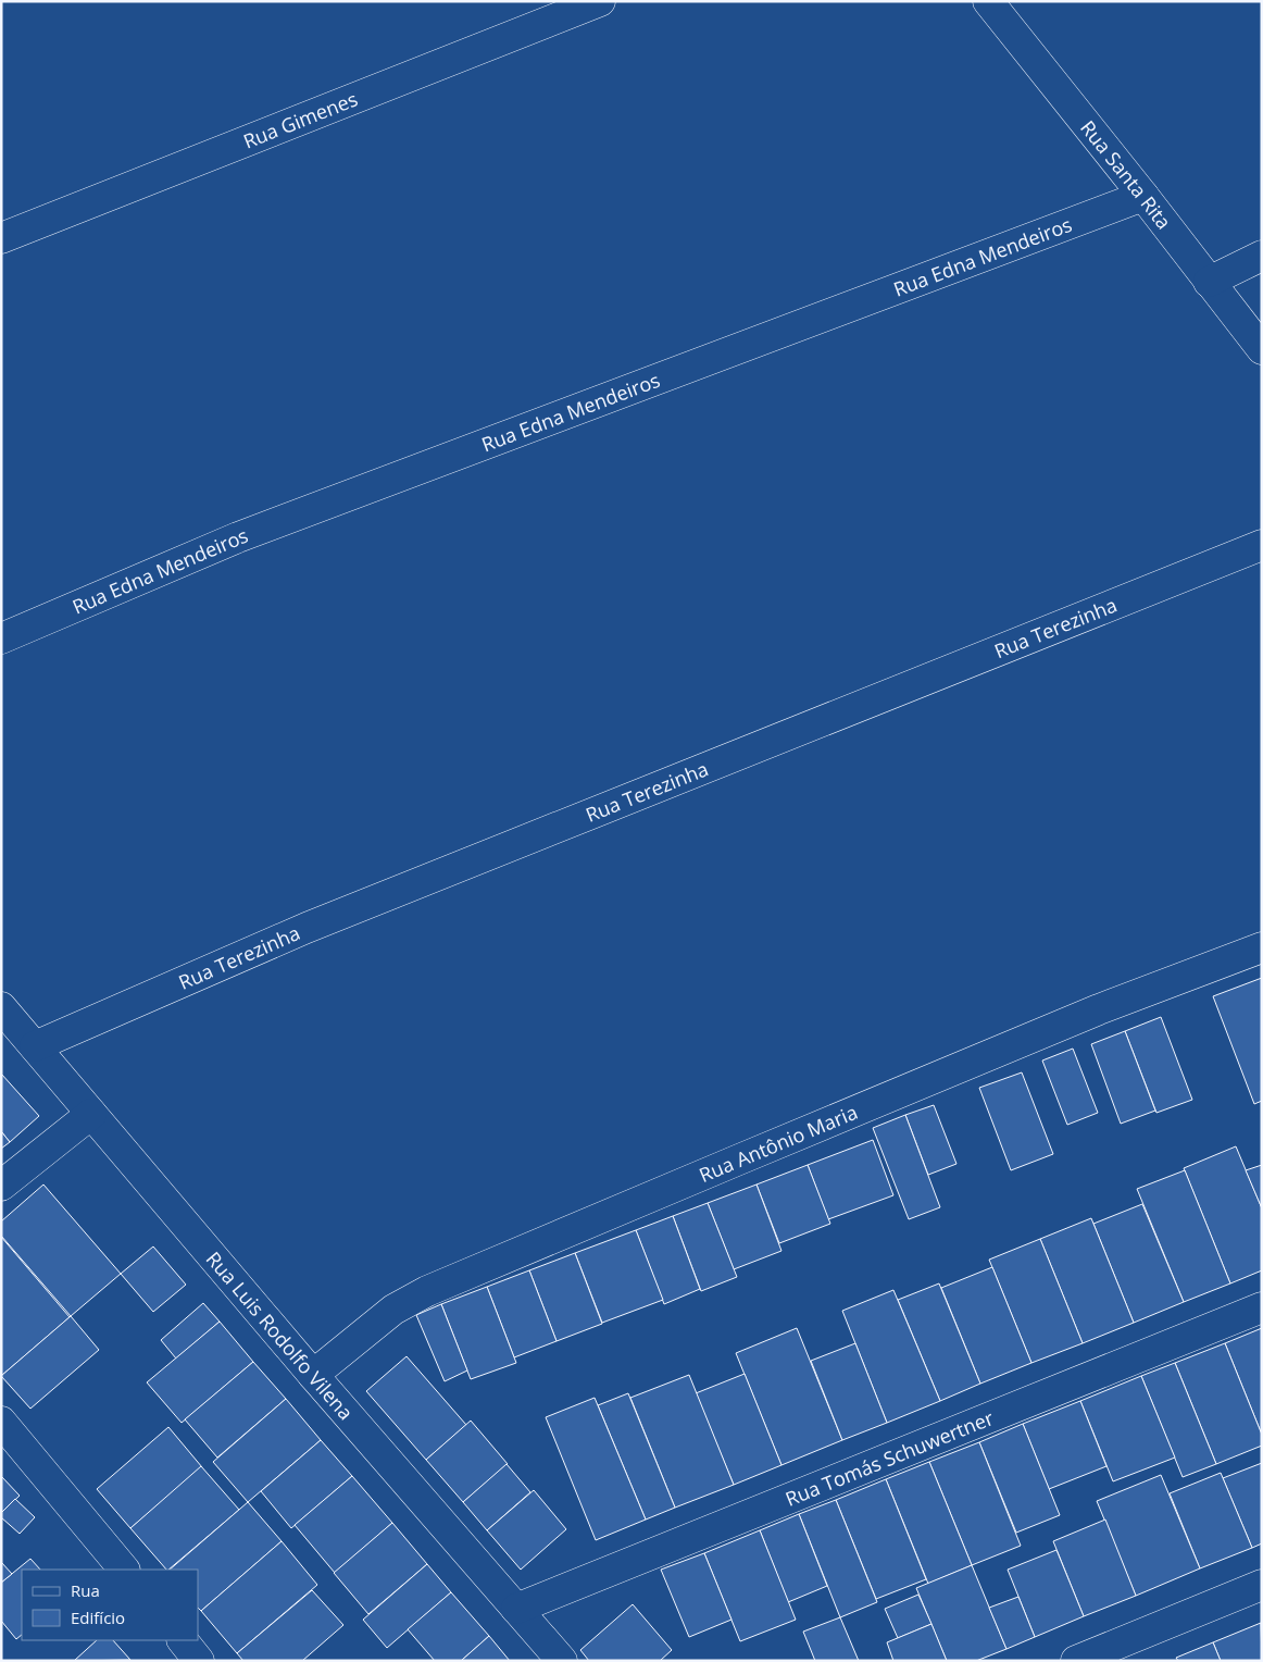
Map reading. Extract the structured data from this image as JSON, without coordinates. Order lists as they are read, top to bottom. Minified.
{"streets":{"street":["Rua Gimenes","Rua Santa Rita","Rua Edna Mendeiros","Rua Terezinha","Rua Antônio Maria","Rua Luis Rodolfo Vilena","Rua Tomás Schuwertner"]},"crossings":[["Rua Santa Rita","Rua Edna Mendeiros"],["Rua Terezinha","Rua Luis Rodolfo Vilena"],["Rua Antônio Maria","Rua Luis Rodolfo Vilena"],["Rua Luis Rodolfo Vilena","Rua Tomás Schuwertner"]],"legend":["Rua","Edifício"]}
